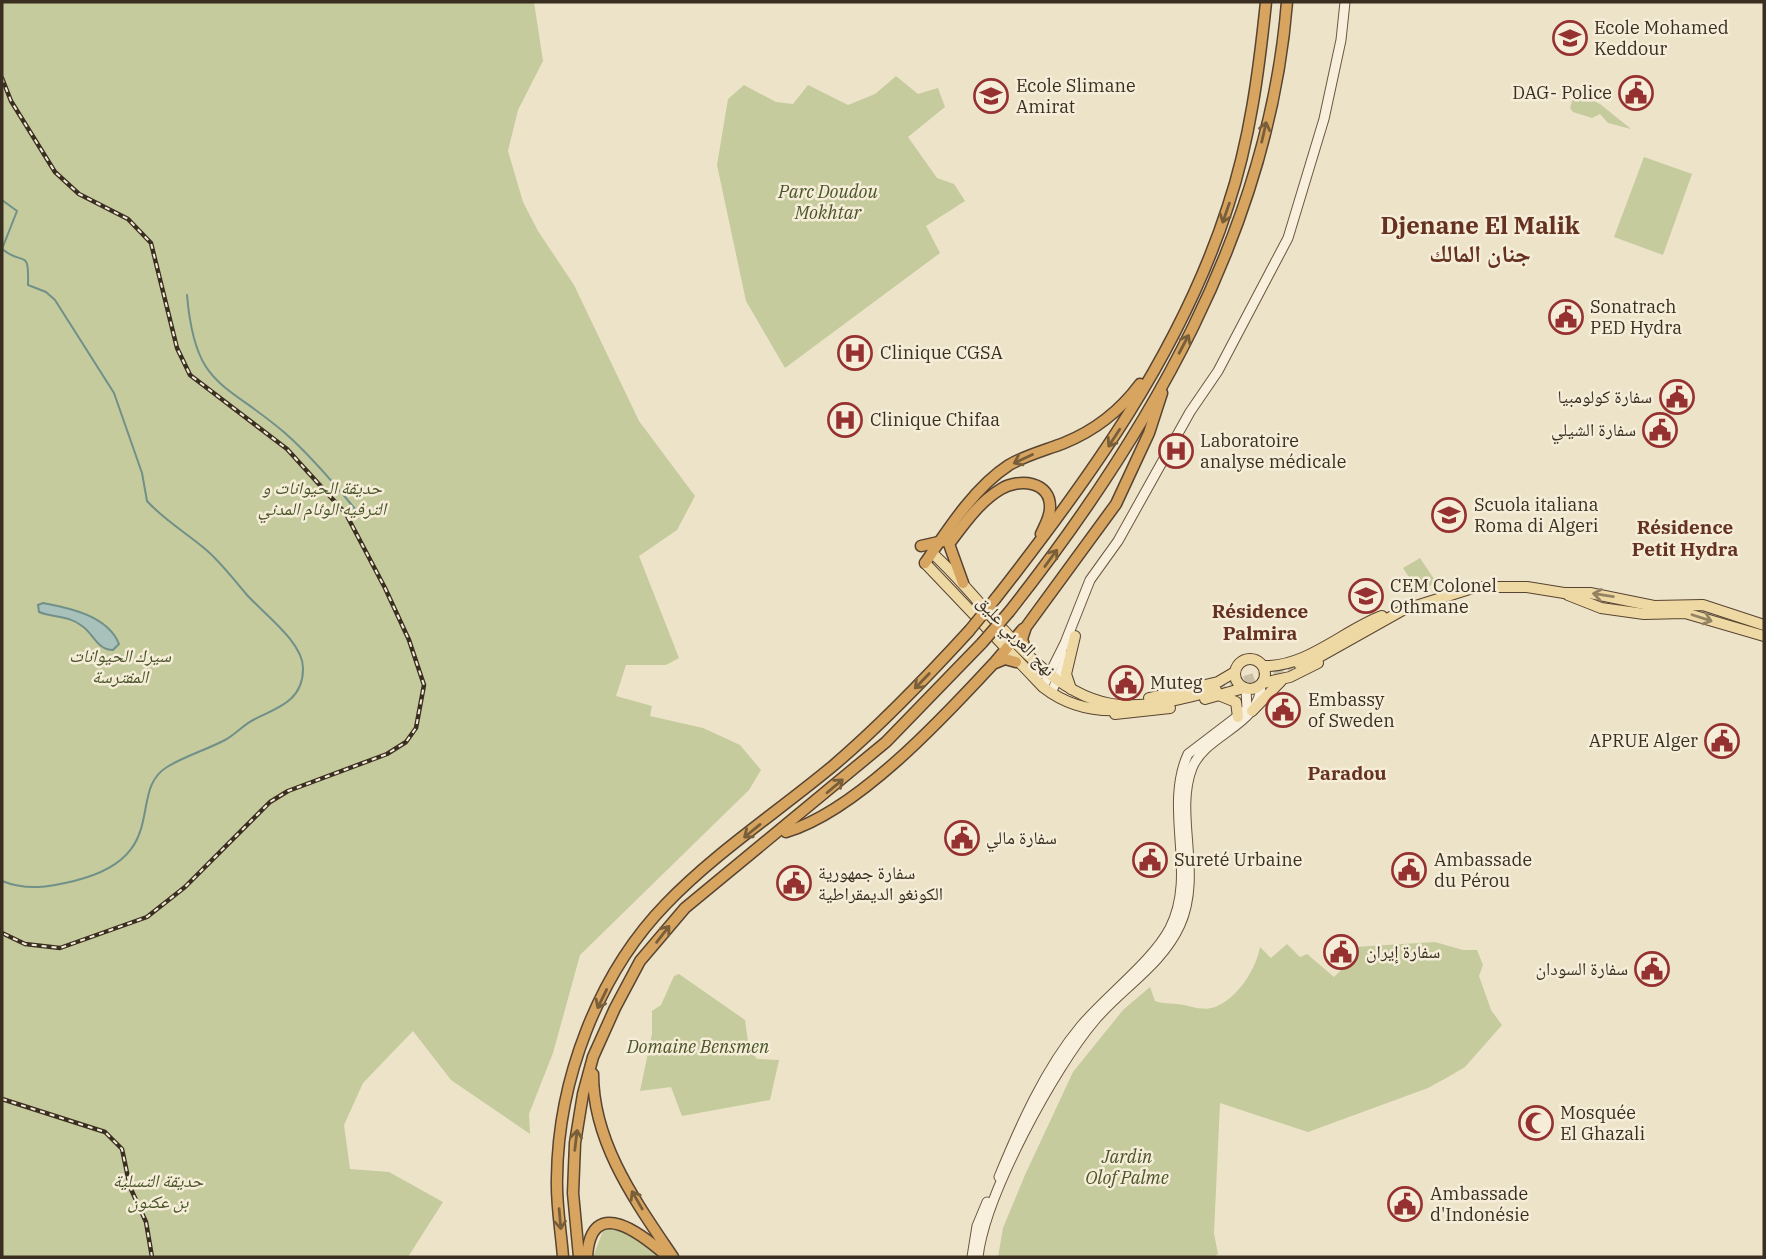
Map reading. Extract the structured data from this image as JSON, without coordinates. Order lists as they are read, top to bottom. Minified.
{"streets":{"main road":["نهج العربي عليق"]},"districts":["Djenane El Malik جنان المالك","Résidence Petit Hydra","Résidence Palmira","Paradou"],"parks":["Parc Doudou Mokhtar","حديقة الحيوانات و الترفيه الوئام المدني","سيرك الحيوانات المفترسة","Domaine Bensmen","Jardin Olof Palme","حديقة التسلية بن عكنون"],"places":{"school or university":["Ecole Mohamed Keddour","Ecole Slimane Amirat","Scuola italiana Roma di Algeri","CEM Colonel Othmane"],"public building":["DAG- Police","Sonatrach PED Hydra","سفارة كولومبيا","سفارة الشيلي","Muteg","Embassy of Sweden","APRUE Alger","سفارة مالي","Sureté Urbaine","Ambassade du Pérou","سفارة جمهورية الكونغو الديمقراطية","سفارة إيران","سفارة السودان","Ambassade d'Indonésie"],"hospital":["Clinique CGSA","Clinique Chifaa","Laboratoire analyse médicale"],"mosque":["Mosquée El Ghazali"]}}
